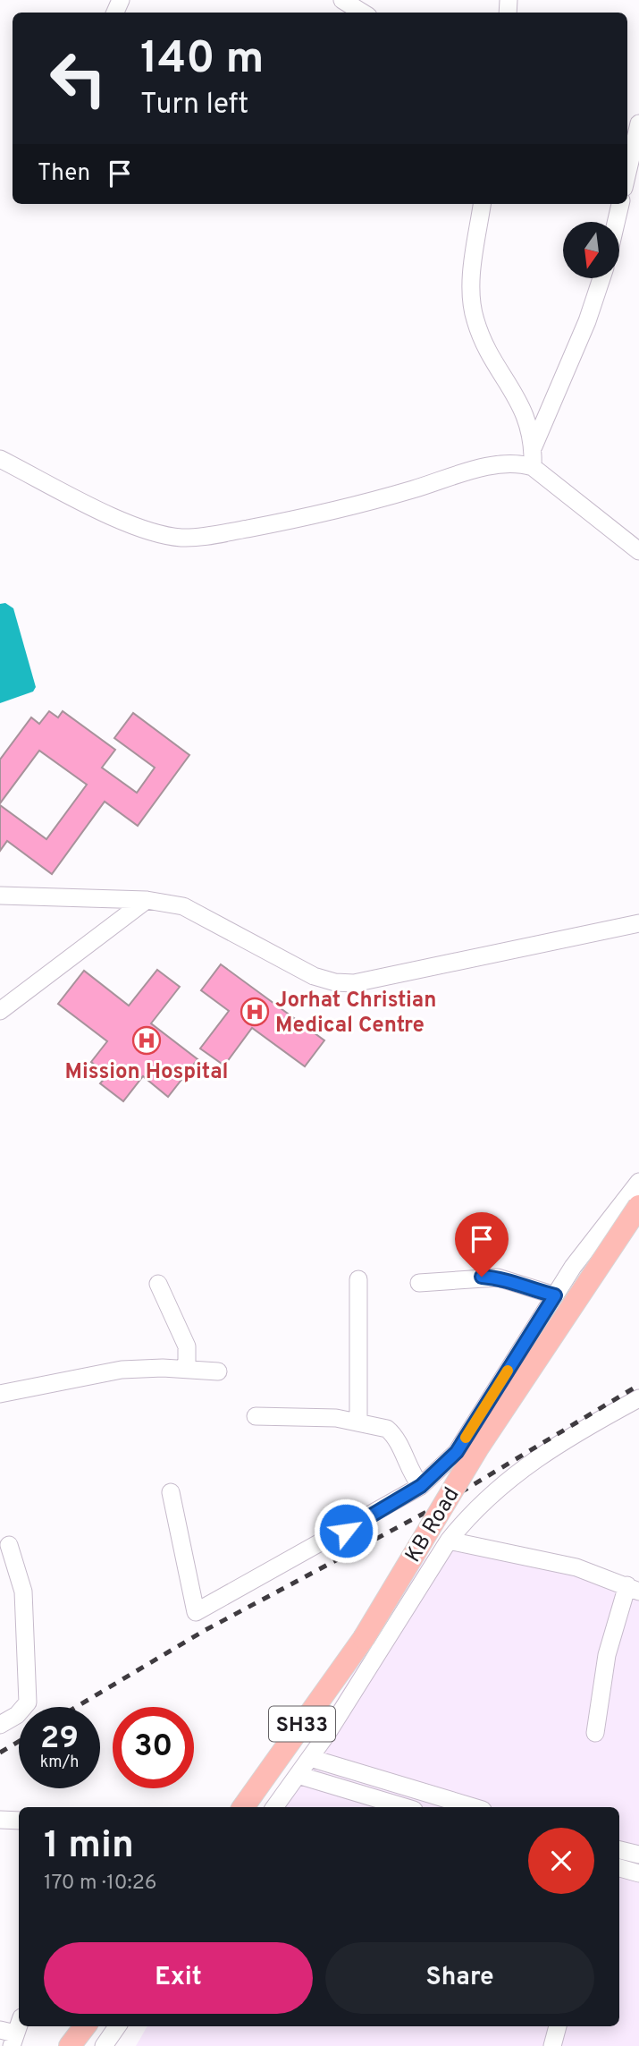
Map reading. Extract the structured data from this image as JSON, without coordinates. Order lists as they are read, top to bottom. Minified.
{"streets":{"main road":["KB Road","SH33"]},"places":{"hospital":["Jorhat Christian Medical Centre","Mission Hospital"]},"north":"bottom","page":{"turn":["140 m","Turn left"],"then":"Then","speed":"29 km/h","limit":"30","heading":["1 min","170 m · 10:26"],"buttons":["Exit","Share"]}}
